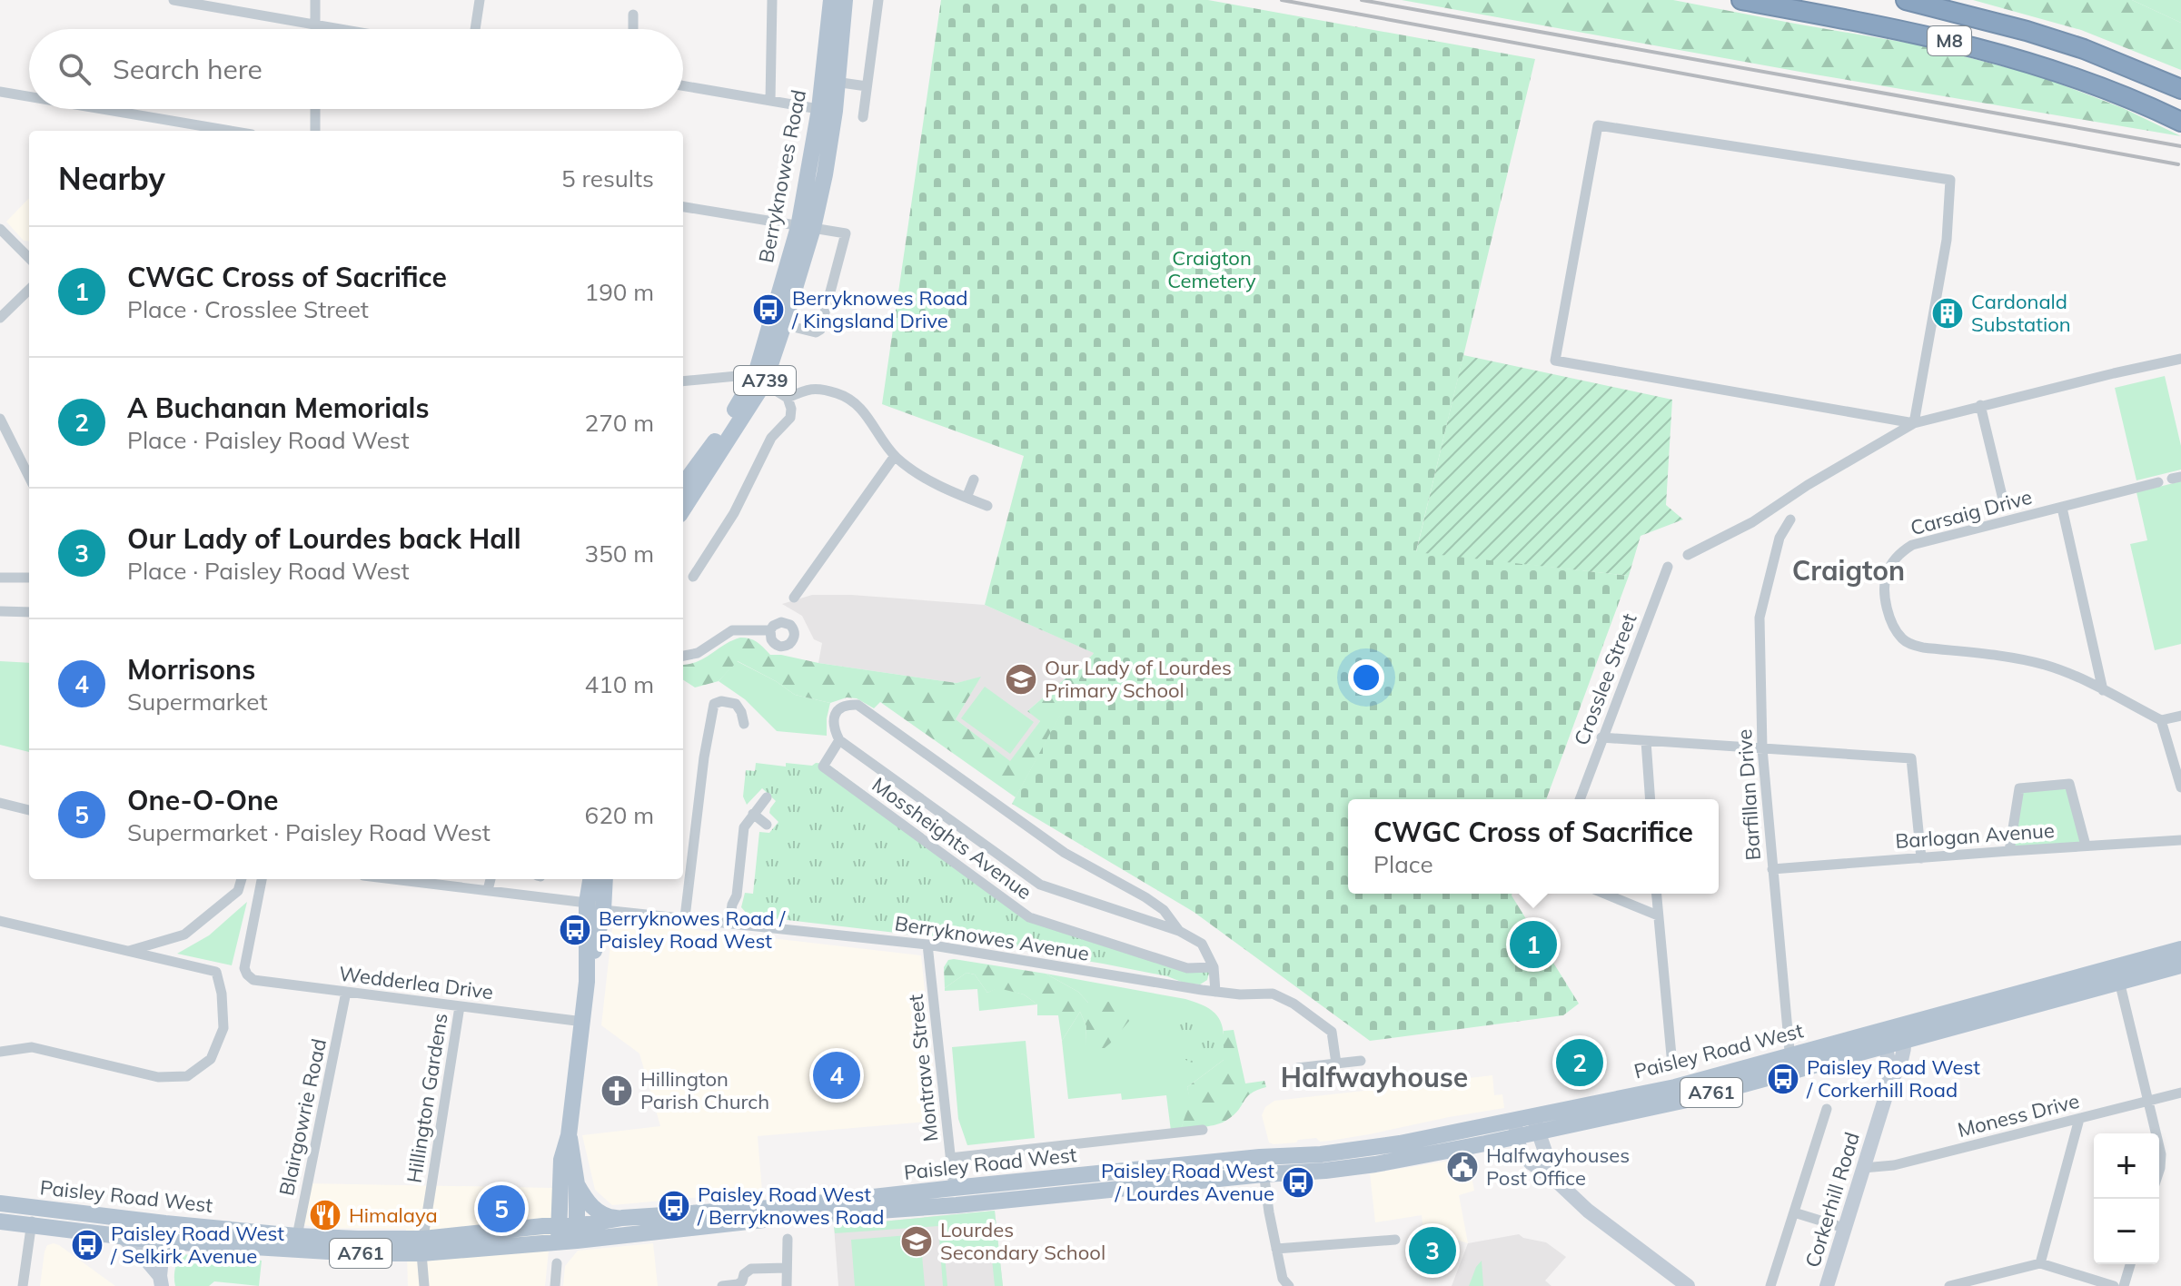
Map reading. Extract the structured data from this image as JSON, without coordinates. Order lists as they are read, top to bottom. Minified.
{"streets":{"highway":["M8"],"main road":["Berryknowes Road","A739","Paisley Road West","A761"],"street":["Carsaig Drive","Crosslee Street","Barfillan Drive","Barlogan Avenue","Mossheights Avenue","Berryknowes Avenue","Wedderlea Drive","Montrave Street","Hillington Gardens","Moness Drive","Blairgowrie Road","Corkerhill Road"]},"crossings":[["Barfillan Drive","Barlogan Avenue"],["Barfillan Drive","Paisley Road West"],["Berryknowes Avenue","Montrave Street"],["Wedderlea Drive","Hillington Gardens"],["Wedderlea Drive","Blairgowrie Road"],["Paisley Road West","Montrave Street"],["Paisley Road West","Hillington Gardens"],["Paisley Road West","Blairgowrie Road"],["Paisley Road West","Corkerhill Road"],["Moness Drive","Corkerhill Road"]],"districts":["Craigton","Halfwayhouse"],"parks":["Craigton Cemetery"],"places":{"bus stop":["Berryknowes Road / Kingsland Drive","Berryknowes Road / Paisley Road West","Paisley Road West / Corkerhill Road","Paisley Road West / Lourdes Avenue","Paisley Road West / Berryknowes Road","Paisley Road West / Selkirk Avenue"],"building":["Cardonald Substation"],"school or university":["Our Lady of Lourdes Primary School","Lourdes Secondary School"],"church":["Hillington Parish Church"],"public building":["Halfwayhouses Post Office"],"restaurant":["Himalaya"]},"page":{"search":"Search here","heading":["Nearby","5 results"],"list":[{"mark":"1","name":"CWGC Cross of Sacrifice","note":"Place · Crosslee Street","value":"190 m"},{"mark":"2","name":"A Buchanan Memorials","note":"Place · Paisley Road West","value":"270 m"},{"mark":"3","name":"Our Lady of Lourdes back Hall","note":"Place · Paisley Road West","value":"350 m"},{"mark":"4","name":"Morrisons","note":"Supermarket","value":"410 m"},{"mark":"5","name":"One-O-One","note":"Supermarket · Paisley Road West","value":"620 m"}],"popup":["CWGC Cross of Sacrifice","Place"],"pins":["1","2","4","5","3"],"map_buttons":["+","−"]}}
